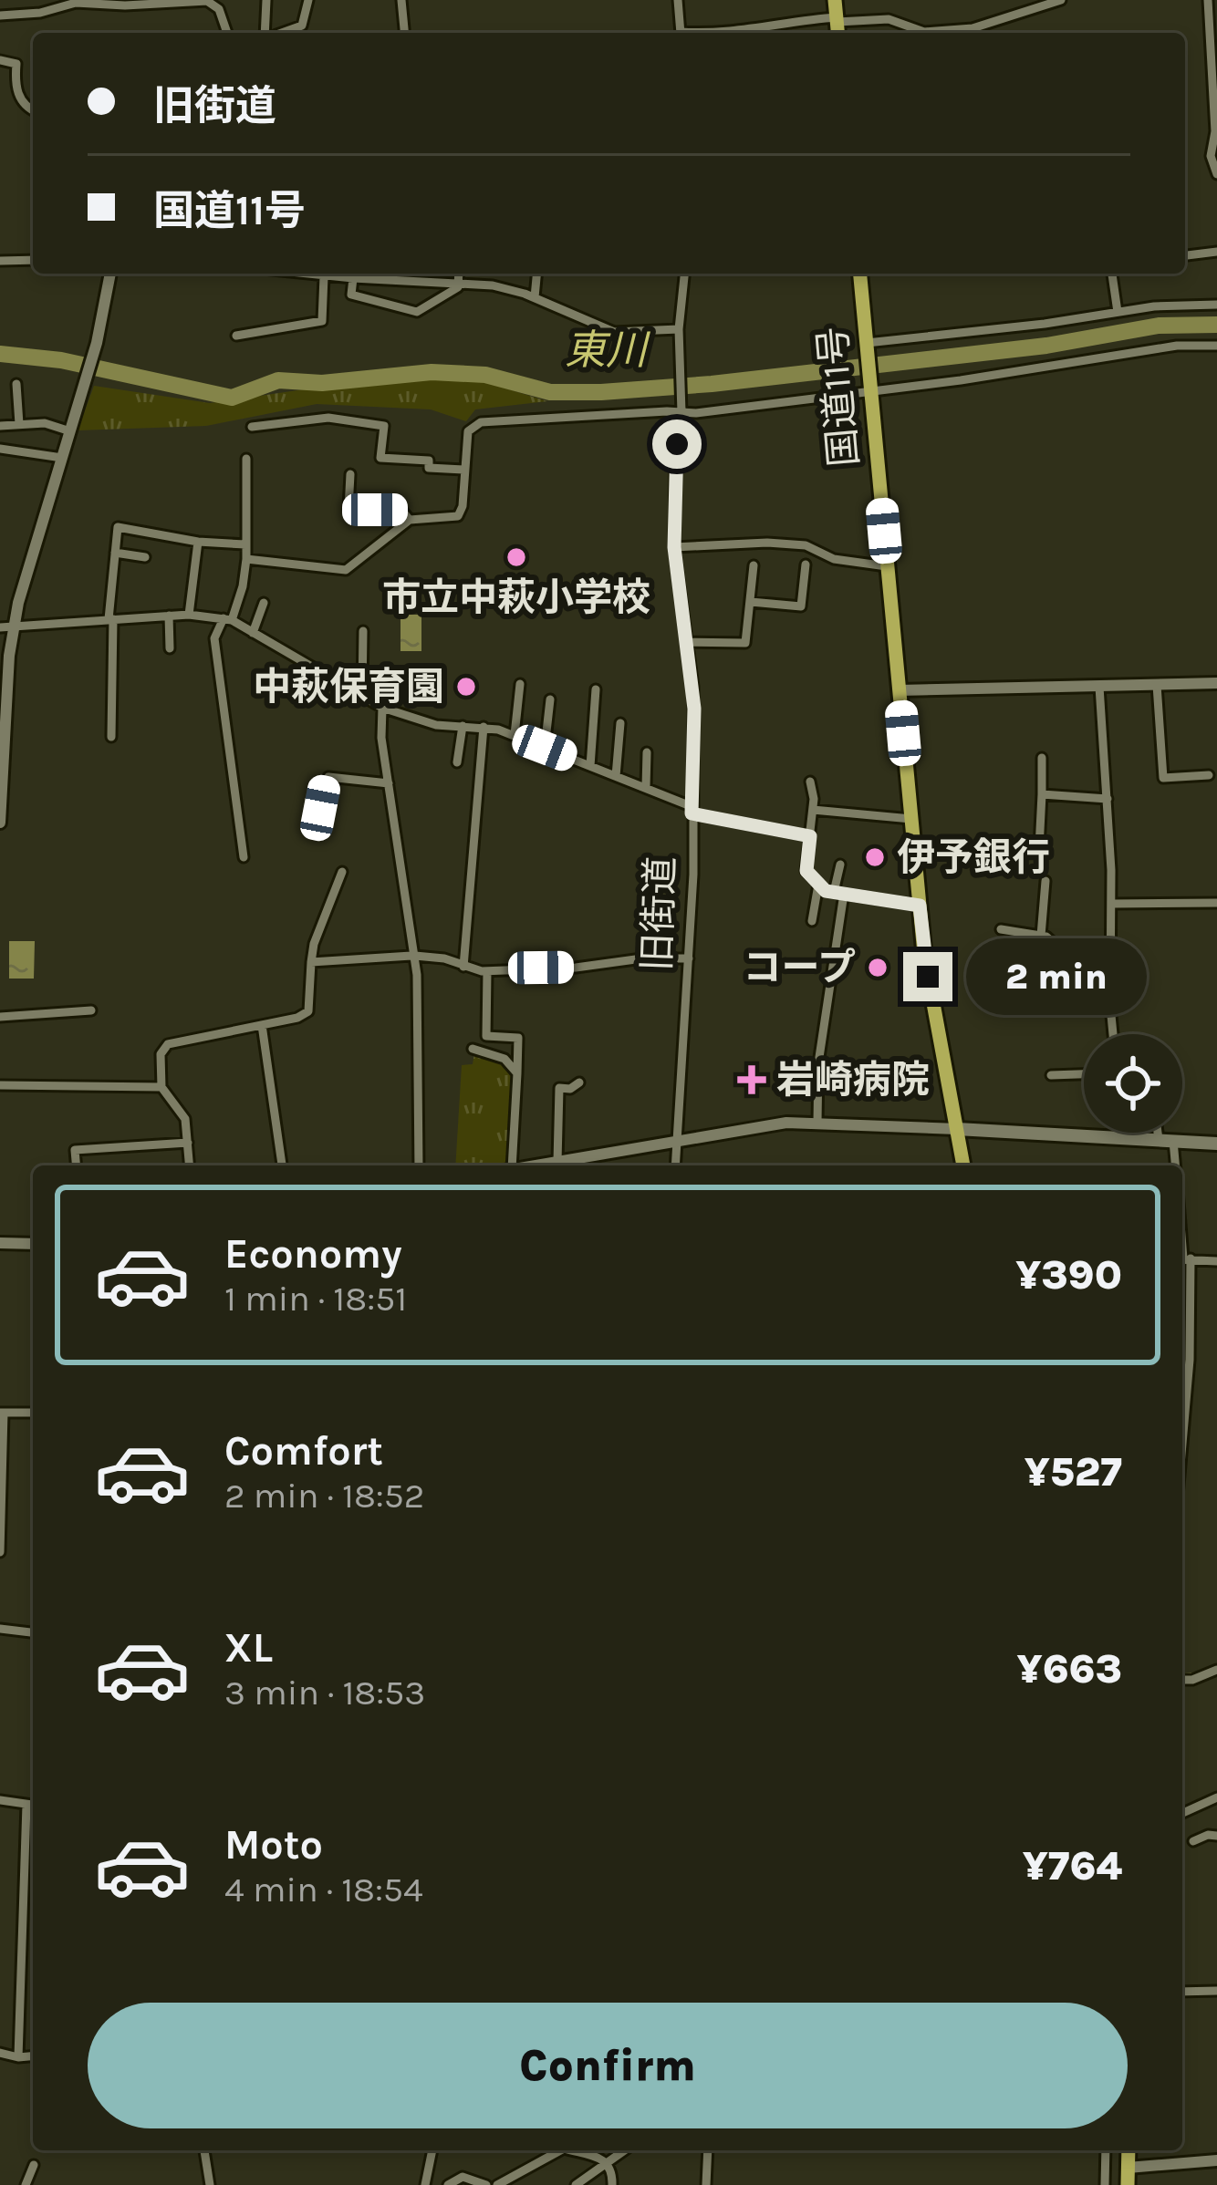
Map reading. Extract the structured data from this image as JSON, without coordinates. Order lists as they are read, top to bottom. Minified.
{"streets":{"highway":["国道11号"],"street":["旧街道"]},"water":["東川"],"places":{"other":["市立中萩小学校","中萩保育園","伊予銀行","コープ"],"health":["岩崎病院"]},"page":{"banner":["旧街道","国道11号"],"bubble":"2 min","list":[{"name":"Economy","note":"1 min · 18:51","value":"¥390"},{"name":"Comfort","note":"2 min · 18:52","value":"¥527"},{"name":"XL","note":"3 min · 18:53","value":"¥663"},{"name":"Moto","note":"4 min · 18:54","value":"¥764"}],"buttons":"Confirm"}}
